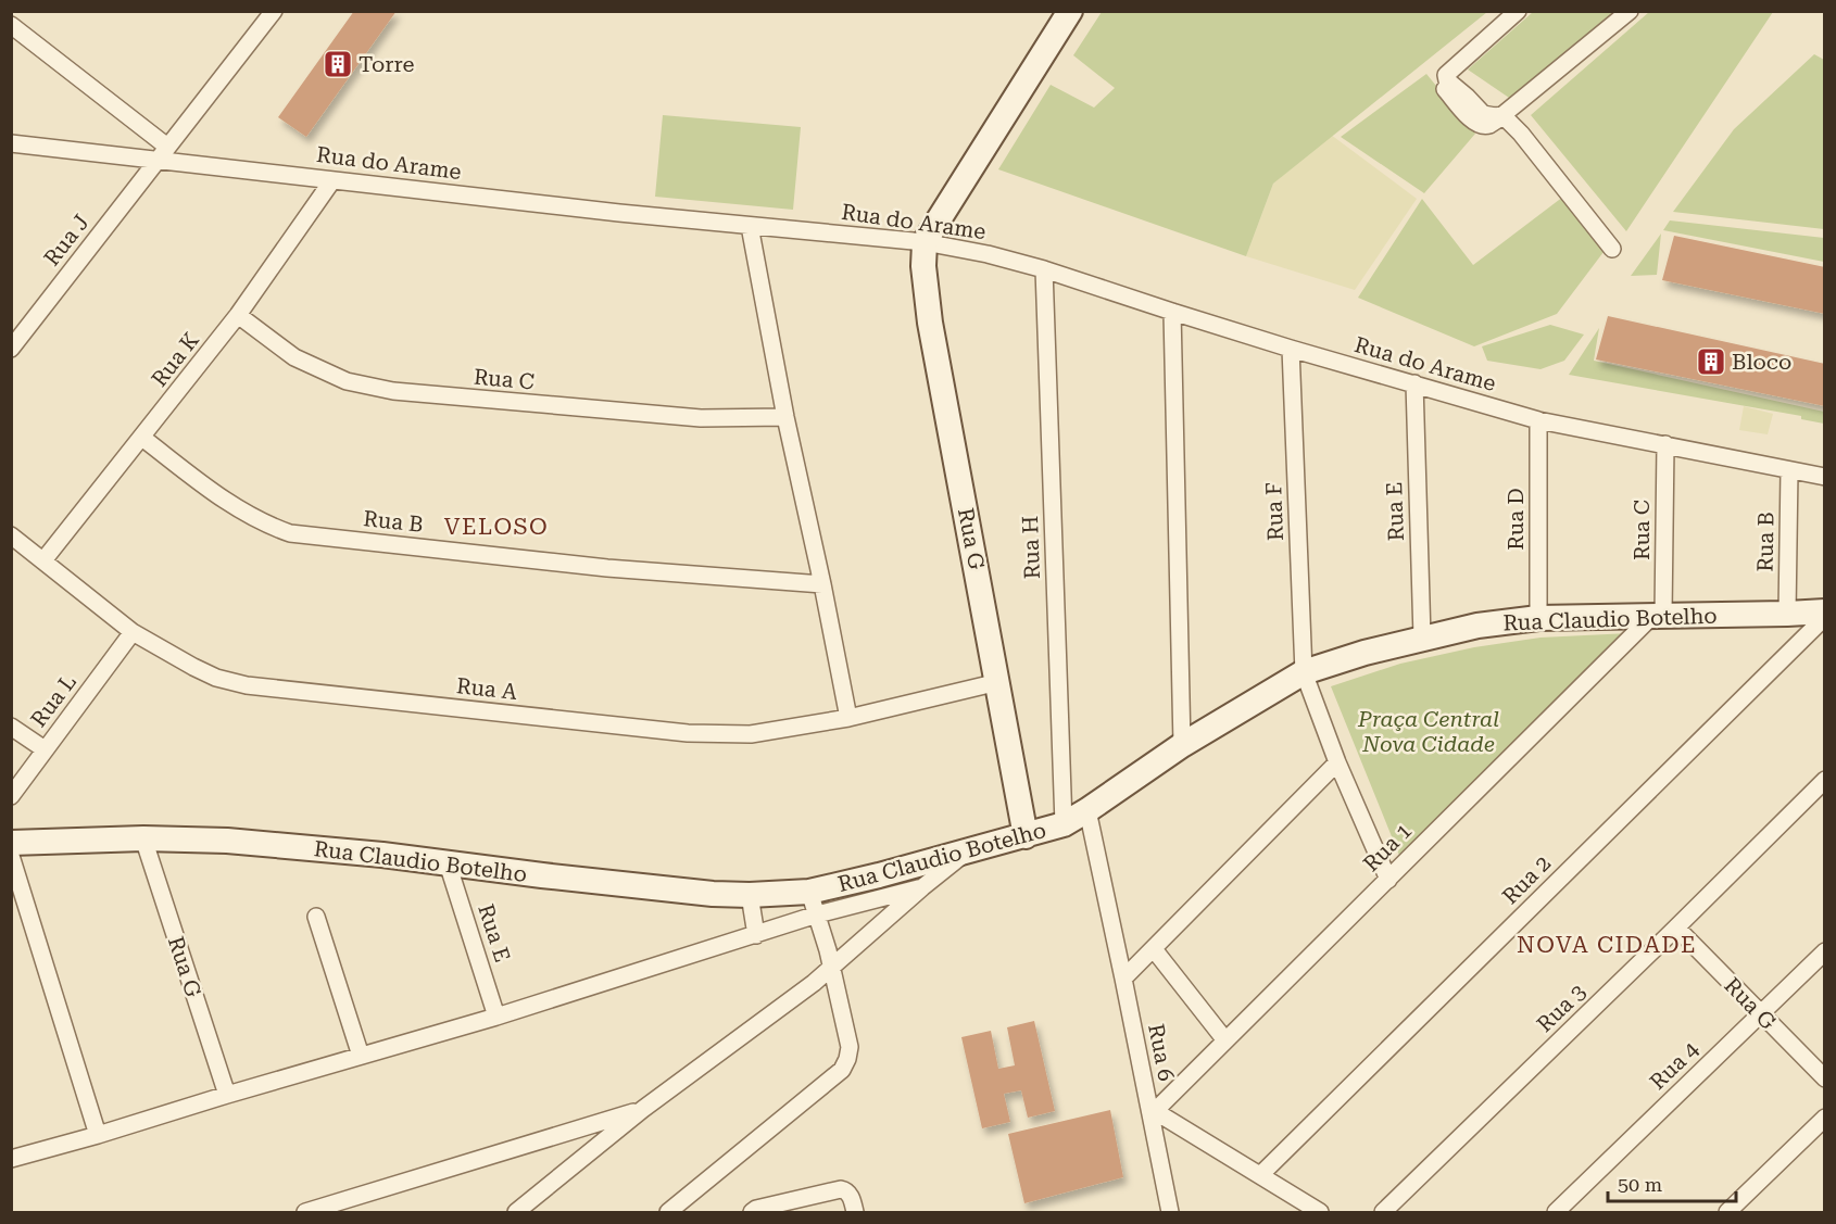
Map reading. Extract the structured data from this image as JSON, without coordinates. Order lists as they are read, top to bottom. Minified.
{"streets":{"street":["Rua do Arame","Rua J","Rua K","Rua C","Rua F","Rua E","Rua D","Rua B","Rua G","Rua H","Rua Claudio Botelho","Rua A","Rua L","Rua 1","Rua 2","Rua 3","Rua 6","Rua 4"]},"crossings":[["Rua do Arame","Rua J"],["Rua do Arame","Rua K"],["Rua do Arame","Rua C"],["Rua do Arame","Rua F"],["Rua do Arame","Rua E"],["Rua do Arame","Rua D"],["Rua do Arame","Rua B"],["Rua do Arame","Rua G"],["Rua do Arame","Rua H"],["Rua K","Rua C"],["Rua K","Rua B"],["Rua K","Rua A"],["Rua C","Rua Claudio Botelho"],["Rua C","Rua 1"],["Rua F","Rua Claudio Botelho"],["Rua F","Rua 1"],["Rua E","Rua Claudio Botelho"],["Rua D","Rua Claudio Botelho"],["Rua B","Rua Claudio Botelho"],["Rua G","Rua Claudio Botelho"],["Rua G","Rua A"],["Rua G","Rua 3"],["Rua G","Rua 4"],["Rua H","Rua Claudio Botelho"],["Rua Claudio Botelho","Rua 1"],["Rua Claudio Botelho","Rua 2"],["Rua Claudio Botelho","Rua 6"],["Rua A","Rua L"],["Rua 1","Rua 6"],["Rua 2","Rua 6"]],"districts":["VELOSO","NOVA CIDADE"],"parks":["Praça Central Nova Cidade"],"places":{"building":["Torre","Bloco"]},"scale_bar":"50 m"}
